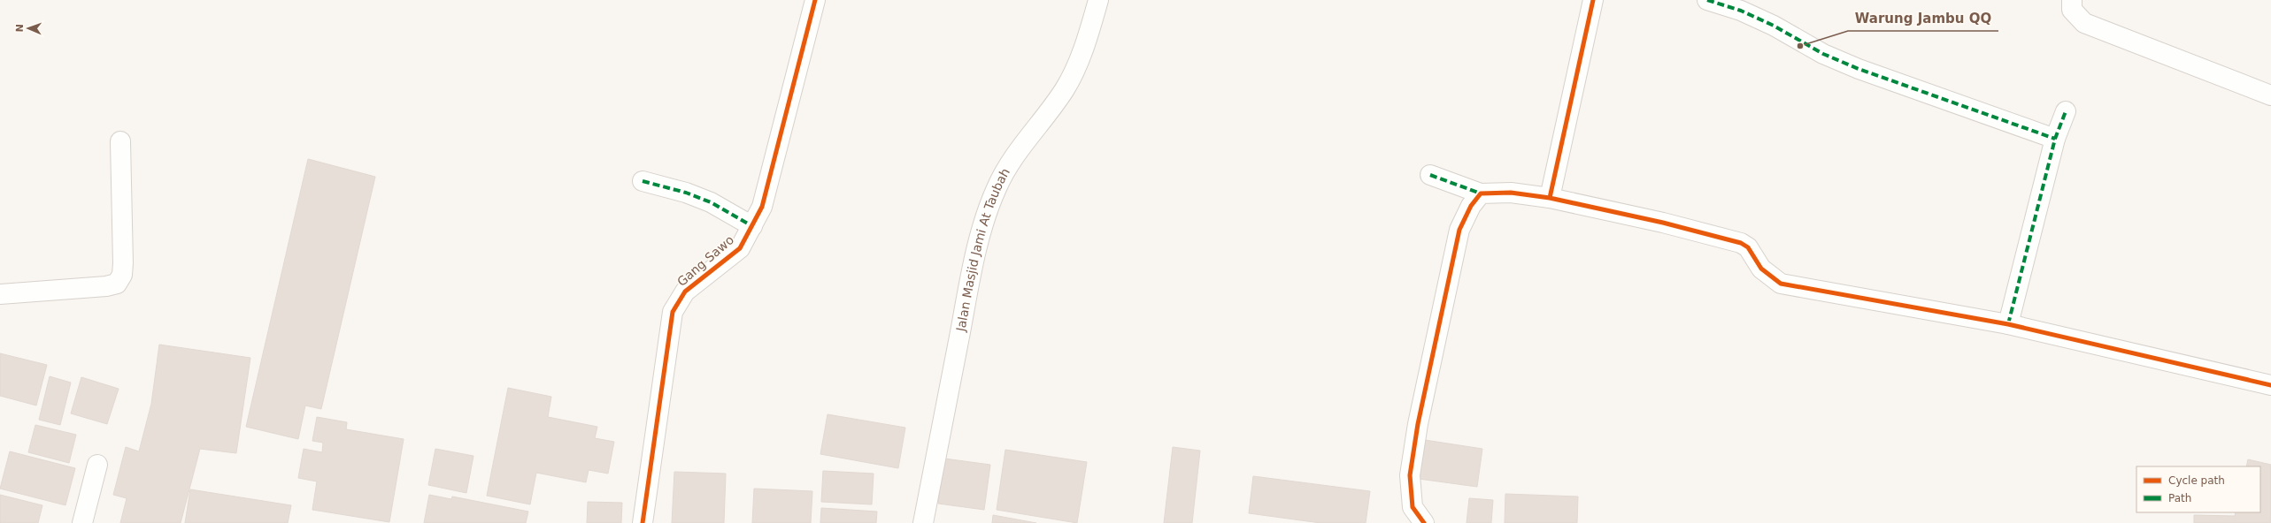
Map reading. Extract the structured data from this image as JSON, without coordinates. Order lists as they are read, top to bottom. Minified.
{"streets":{"street":["Jalan Masjid Jami At Taubah","Gang Sawo"]},"places":["Warung Jambu QQ"],"legend":["Cycle path","Path"],"north":"left"}
